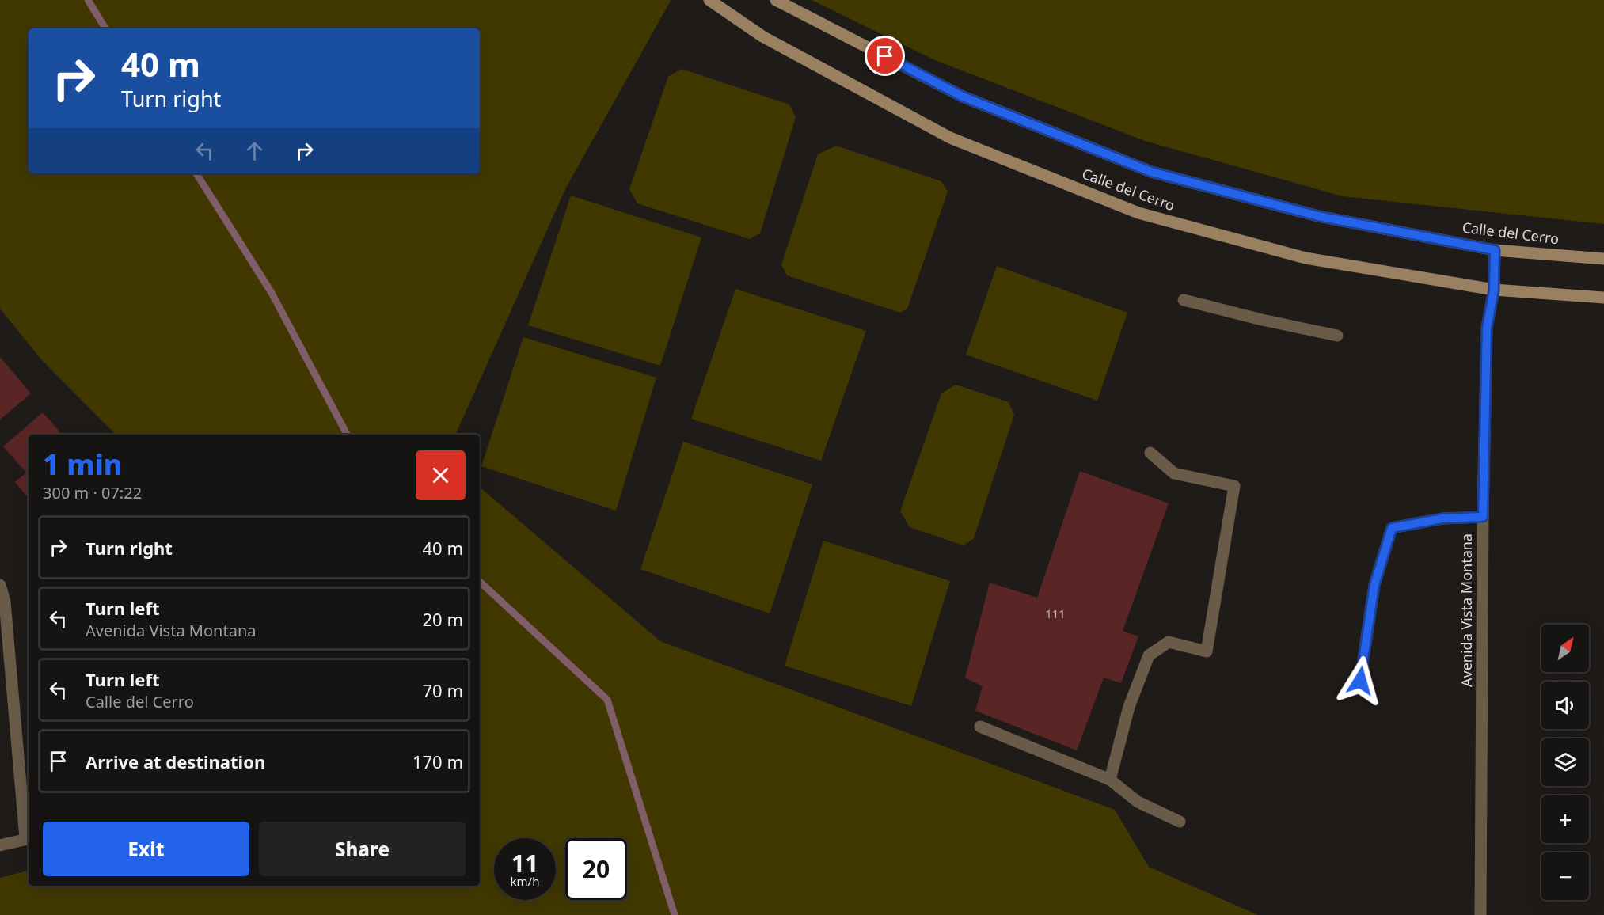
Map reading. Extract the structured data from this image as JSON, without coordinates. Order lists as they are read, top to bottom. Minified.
{"streets":{"main road":["Calle del Cerro"],"street":["Avenida Vista Montana"]},"crossings":[["Calle del Cerro","Avenida Vista Montana"]],"house_numbers":["111"],"north":"top right","page":{"turn":["40 m","Turn right"],"heading":["1 min","300 m · 07:22"],"list":[{"name":"Turn right","value":"40 m"},{"name":"Turn left","note":"Avenida Vista Montana","value":"20 m"},{"name":"Turn left","note":"Calle del Cerro","value":"70 m"},{"name":"Arrive at destination","value":"170 m"}],"map_buttons":["+","−"],"buttons":["Exit","Share"],"speed":"11 km/h","limit":"20"}}
